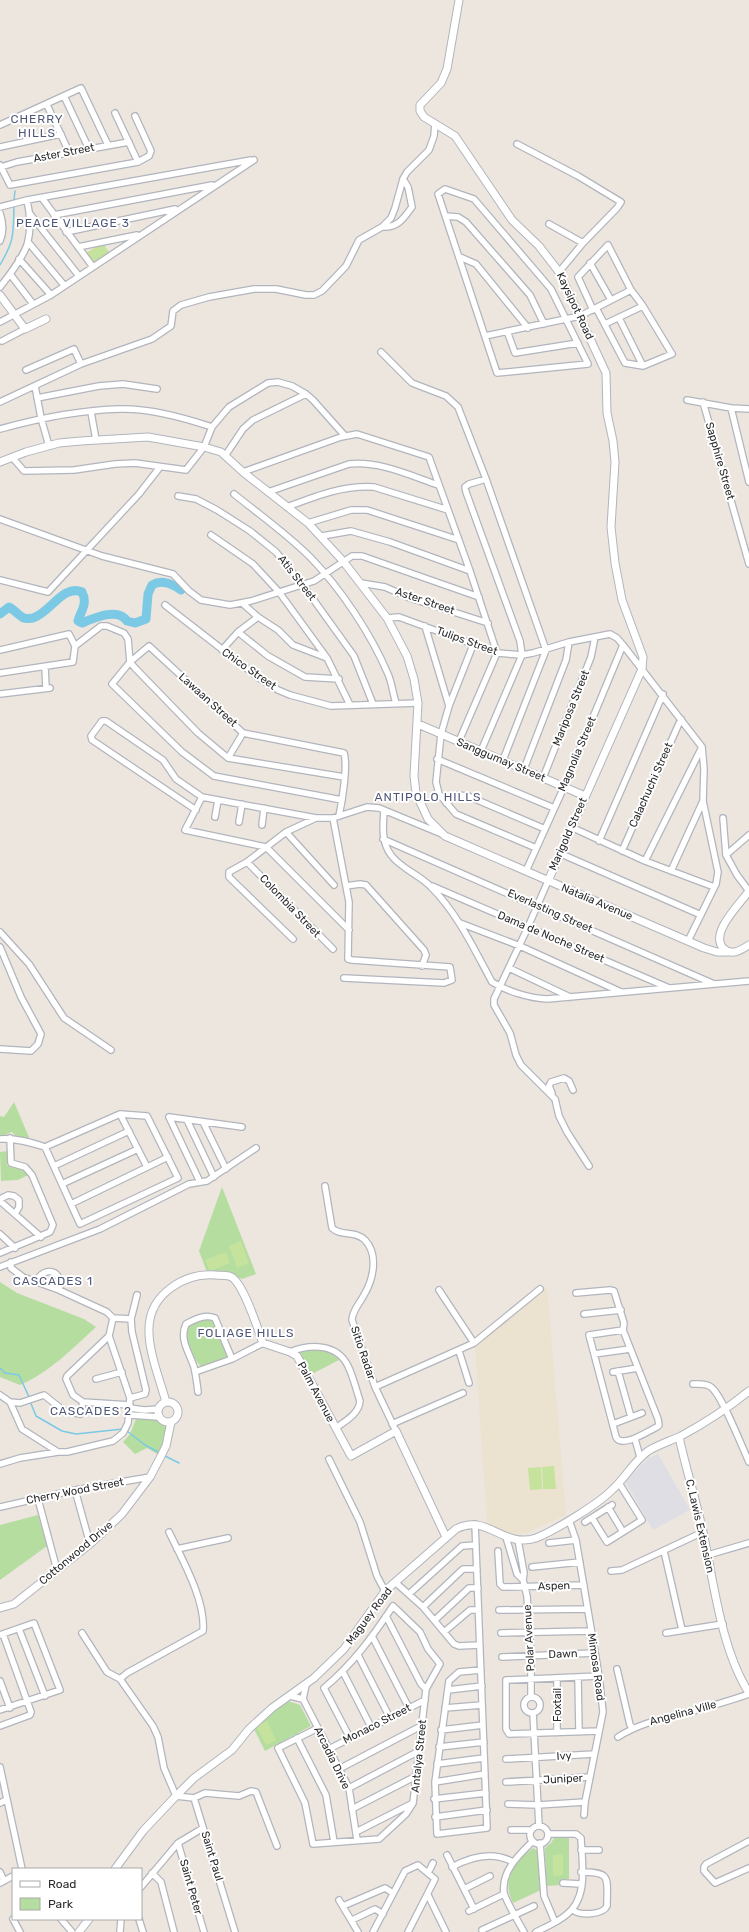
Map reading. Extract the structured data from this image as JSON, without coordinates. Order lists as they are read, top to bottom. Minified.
{"streets":{"street":["Aster Street","Kaysipot Road","Sapphire Street","Atis Street","Tulips Street","Chico Street","Lawaan Street","Mariposa Street","Magnolia Street","Sanggumay Street","Calachuchi Street","Marigold Street","Natalia Avenue","Colombia Street","Everlasting Street","Dama de Noche Street","Sitio Radar","Palm Avenue","Cherry Wood Street","C. Lawis Extension","Cottonwood Drive","Aspen","Maguey Road","Polar Avenue","Dawn","Mimosa Road","Foxtail","Angelina Ville","Monaco Street","Antalya Street","Ivy","Arcadia Drive","Juniper","Saint Paul","Saint Peter"]},"crossings":[["Aster Street","Natalia Avenue"],["Kaysipot Road","Marigold Street"],["Atis Street","Chico Street"],["Tulips Street","Mariposa Street"],["Tulips Street","Magnolia Street"],["Tulips Street","Natalia Avenue"],["Chico Street","Natalia Avenue"],["Mariposa Street","Sanggumay Street"],["Magnolia Street","Sanggumay Street"],["Magnolia Street","Natalia Avenue"],["Sanggumay Street","Marigold Street"],["Sanggumay Street","Natalia Avenue"],["Marigold Street","Natalia Avenue"],["Marigold Street","Everlasting Street"],["Marigold Street","Dama de Noche Street"],["Sitio Radar","Palm Avenue"],["Sitio Radar","Maguey Road"],["Cherry Wood Street","Cottonwood Drive"],["C. Lawis Extension","Angelina Ville"],["Aspen","Polar Avenue"],["Aspen","Mimosa Road"],["Polar Avenue","Dawn"],["Dawn","Mimosa Road"],["Mimosa Road","Ivy"],["Mimosa Road","Juniper"],["Monaco Street","Antalya Street"],["Monaco Street","Arcadia Drive"],["Antalya Street","Arcadia Drive"]],"districts":["CHERRY HILLS","PEACE VILLAGE 3","ANTIPOLO HILLS","CASCADES 1","FOLIAGE HILLS","CASCADES 2"],"legend":["Road","Park"]}
